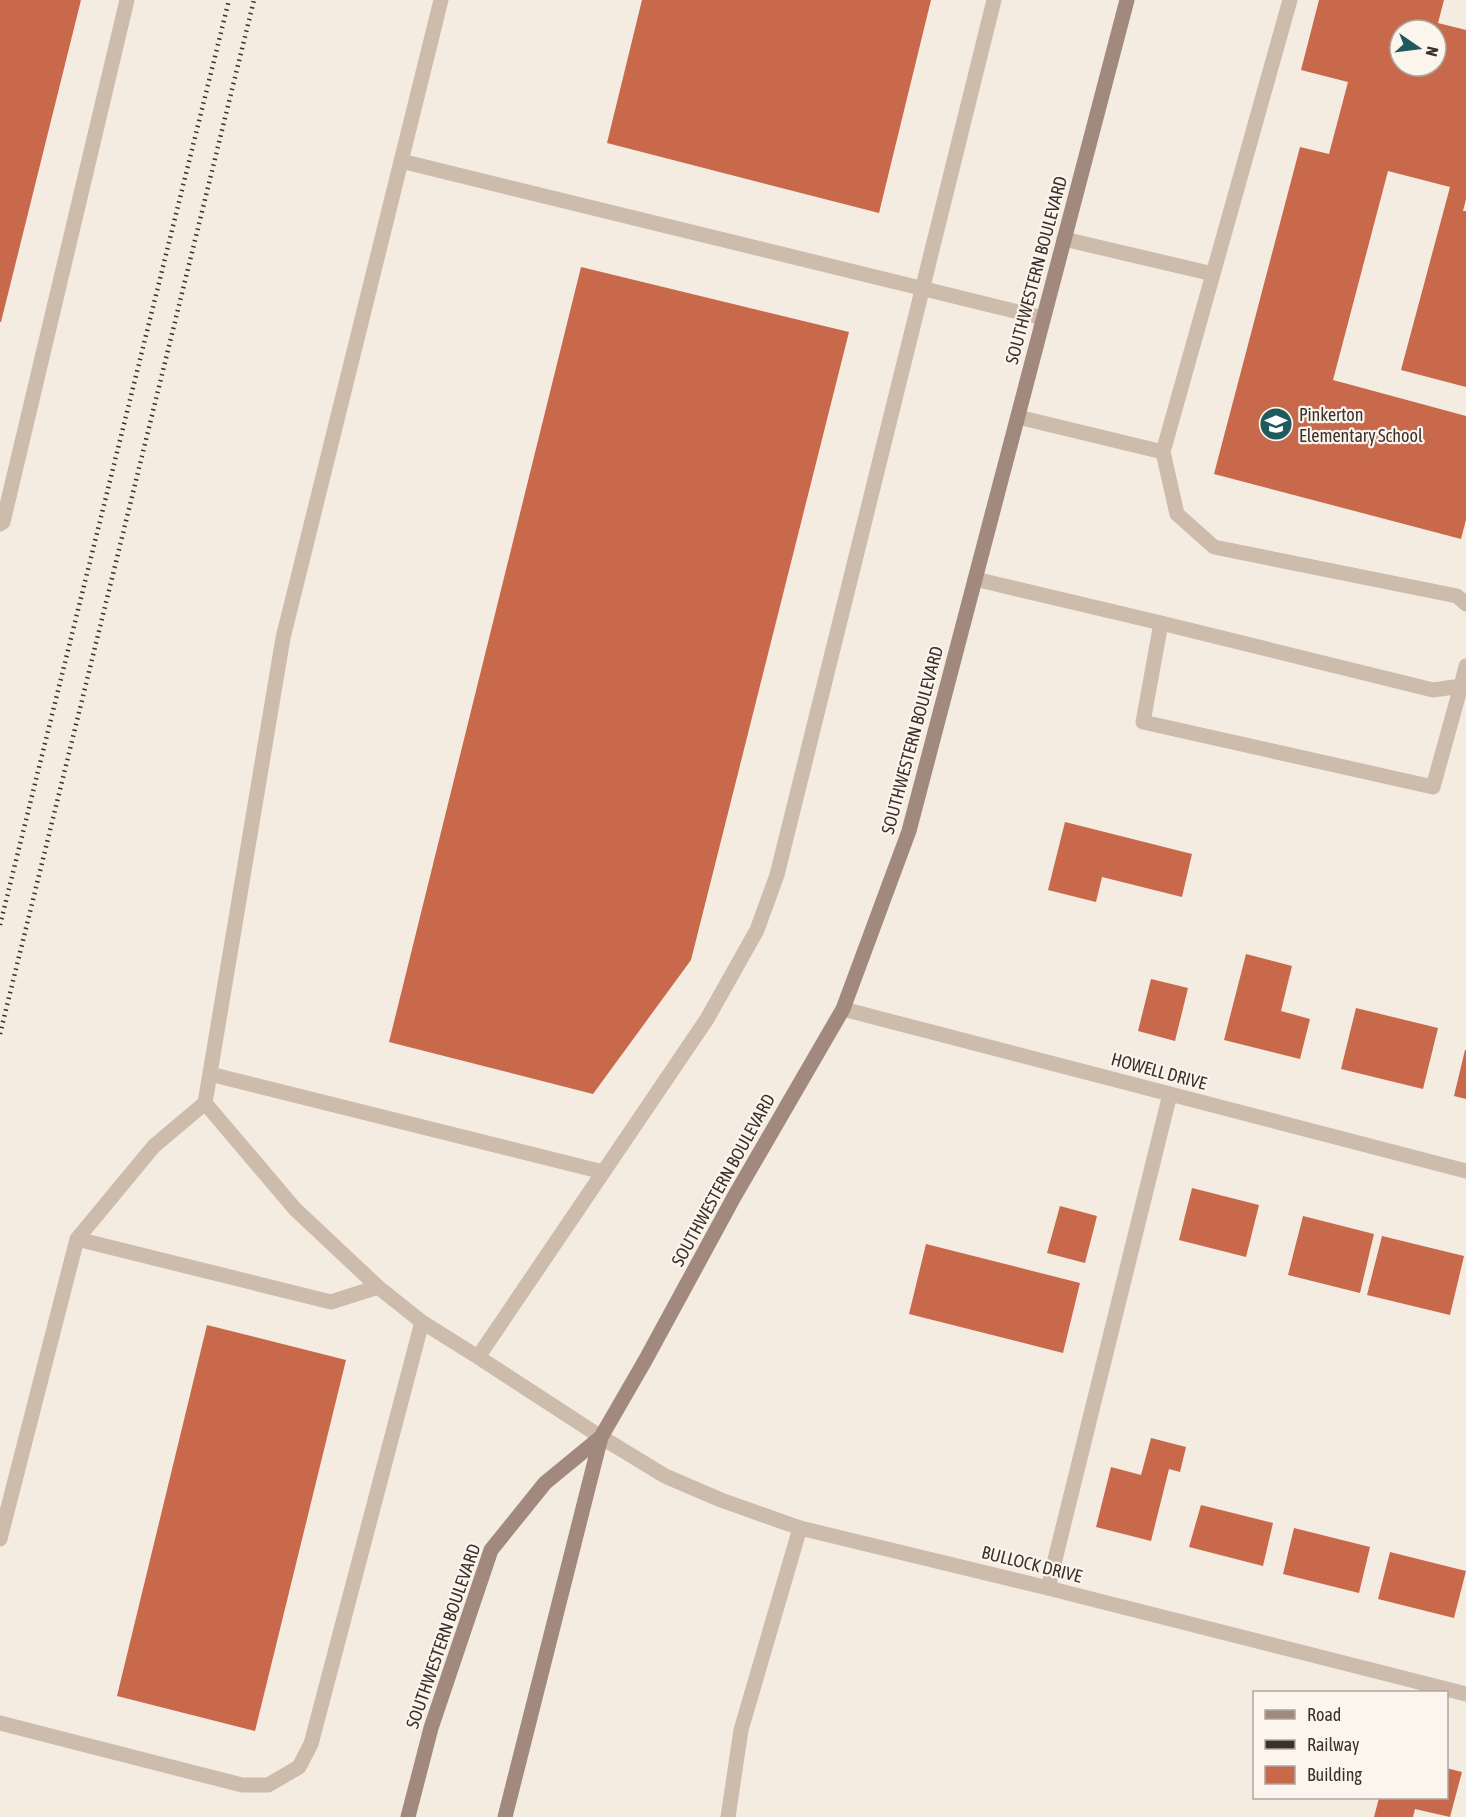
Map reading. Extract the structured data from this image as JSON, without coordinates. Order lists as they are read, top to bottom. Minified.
{"streets":{"street":["SOUTHWESTERN BOULEVARD","HOWELL DRIVE","BULLOCK DRIVE"]},"crossings":[["SOUTHWESTERN BOULEVARD","HOWELL DRIVE"],["SOUTHWESTERN BOULEVARD","BULLOCK DRIVE"]],"places":{"school or university":["Pinkerton Elementary School"]},"legend":["Road","Railway","Building"],"north":"right"}
